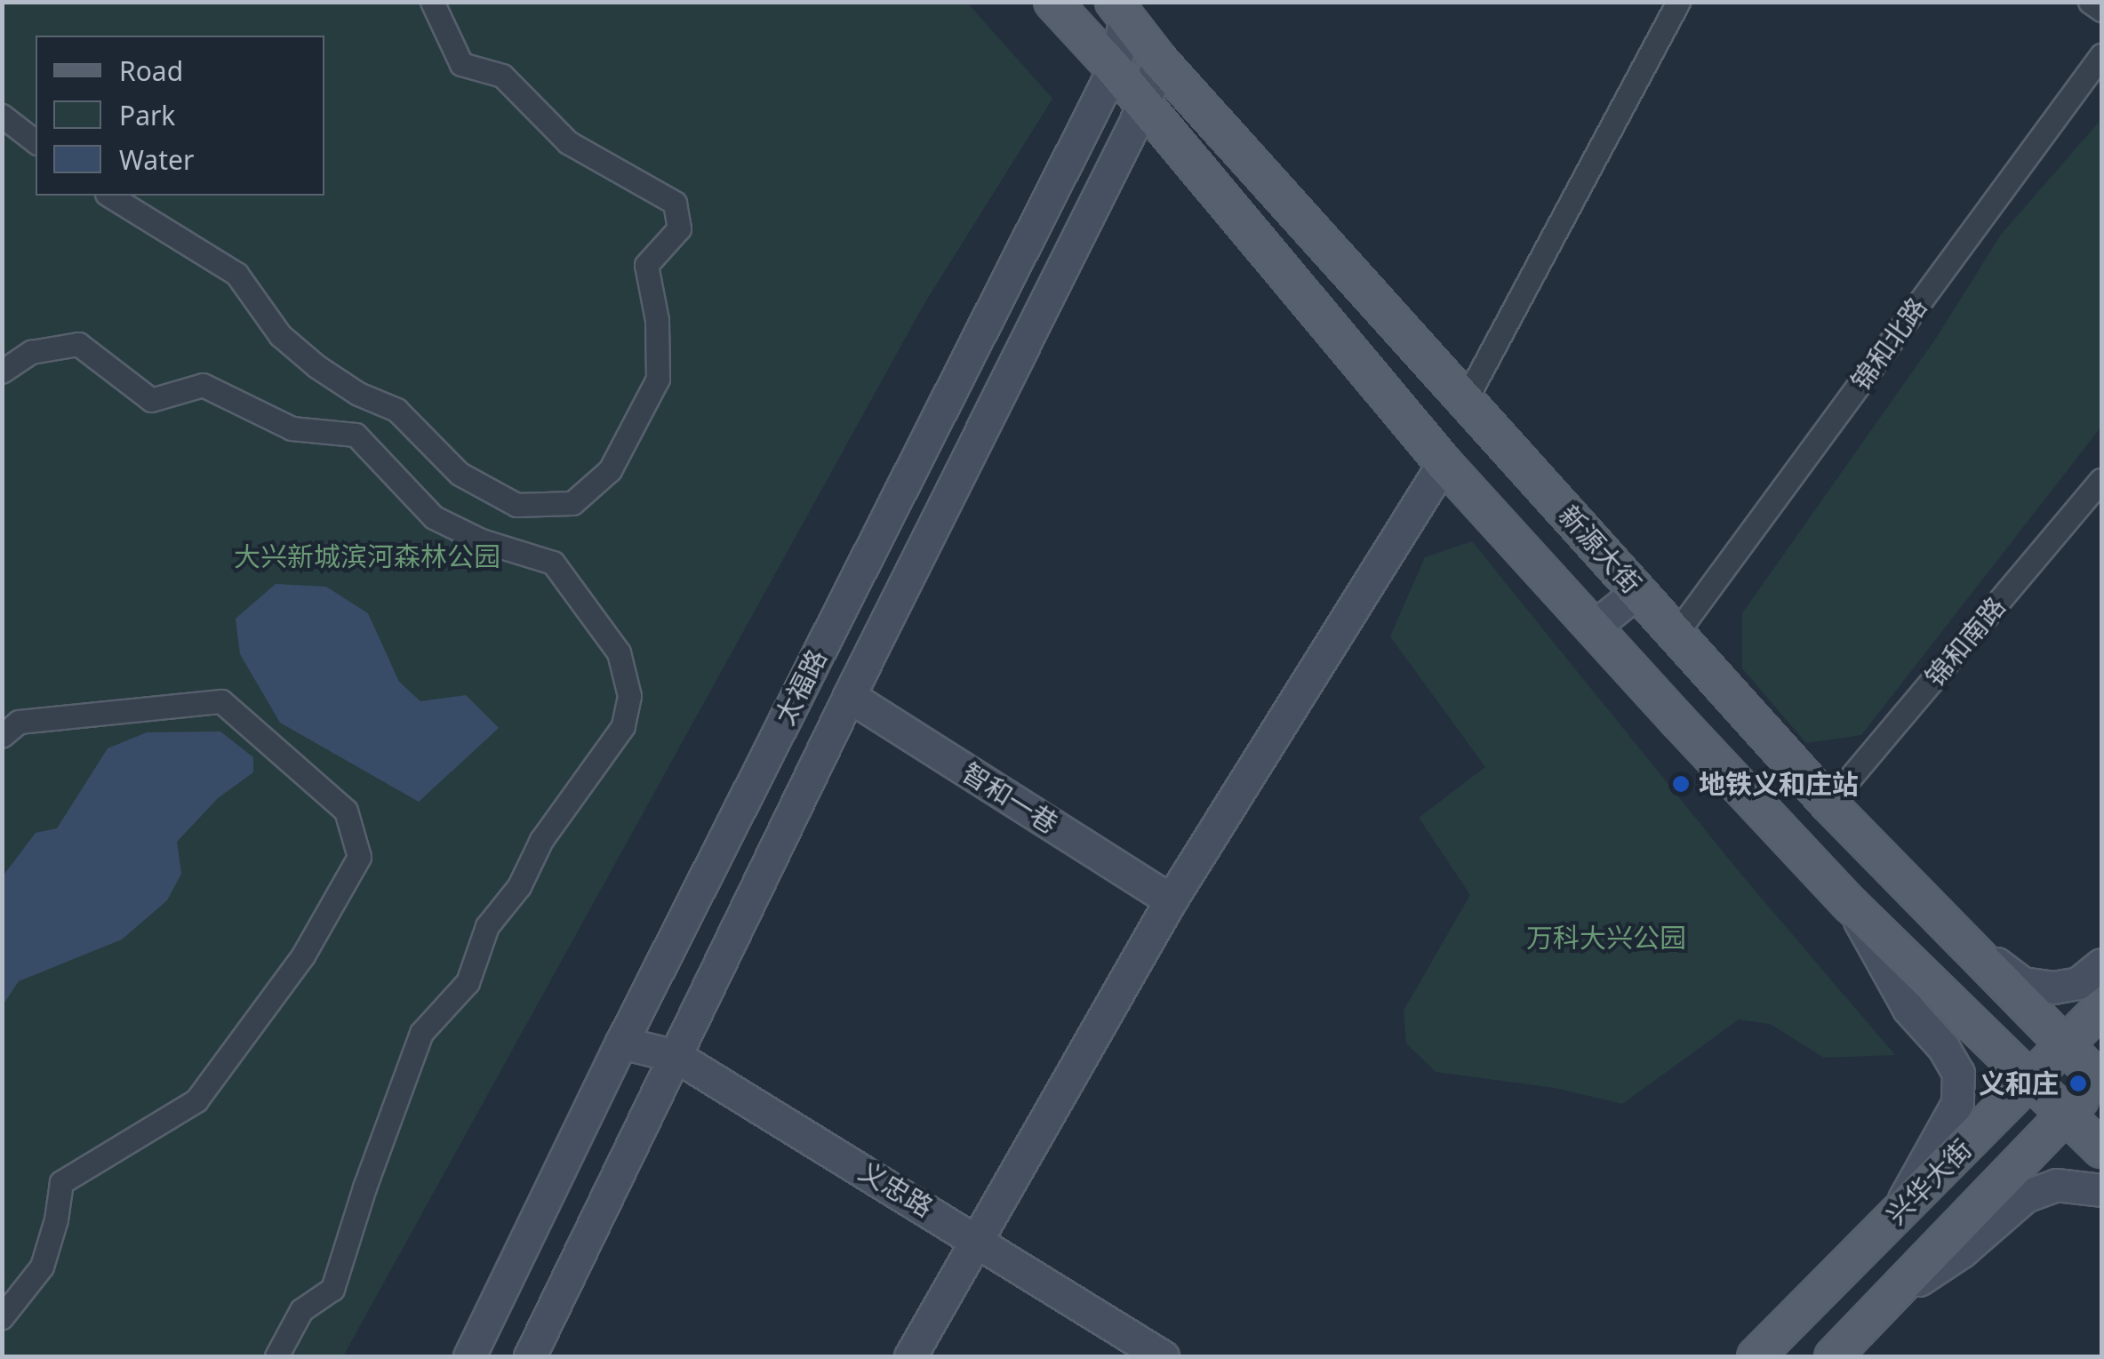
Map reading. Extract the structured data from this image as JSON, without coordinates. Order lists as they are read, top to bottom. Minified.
{"streets":{"main road":["新源大街","太福路","智和一巷","兴华大街","义忠路"],"street":["锦和北路","锦和南路"]},"crossings":[["锦和北路","新源大街"],["新源大街","锦和南路"],["新源大街","太福路"],["新源大街","兴华大街"],["太福路","智和一巷"],["太福路","义忠路"]],"parks":["大兴新城滨河森林公园","万科大兴公园"],"places":["地铁义和庄站","义和庄"],"legend":["Road","Park","Water"]}
